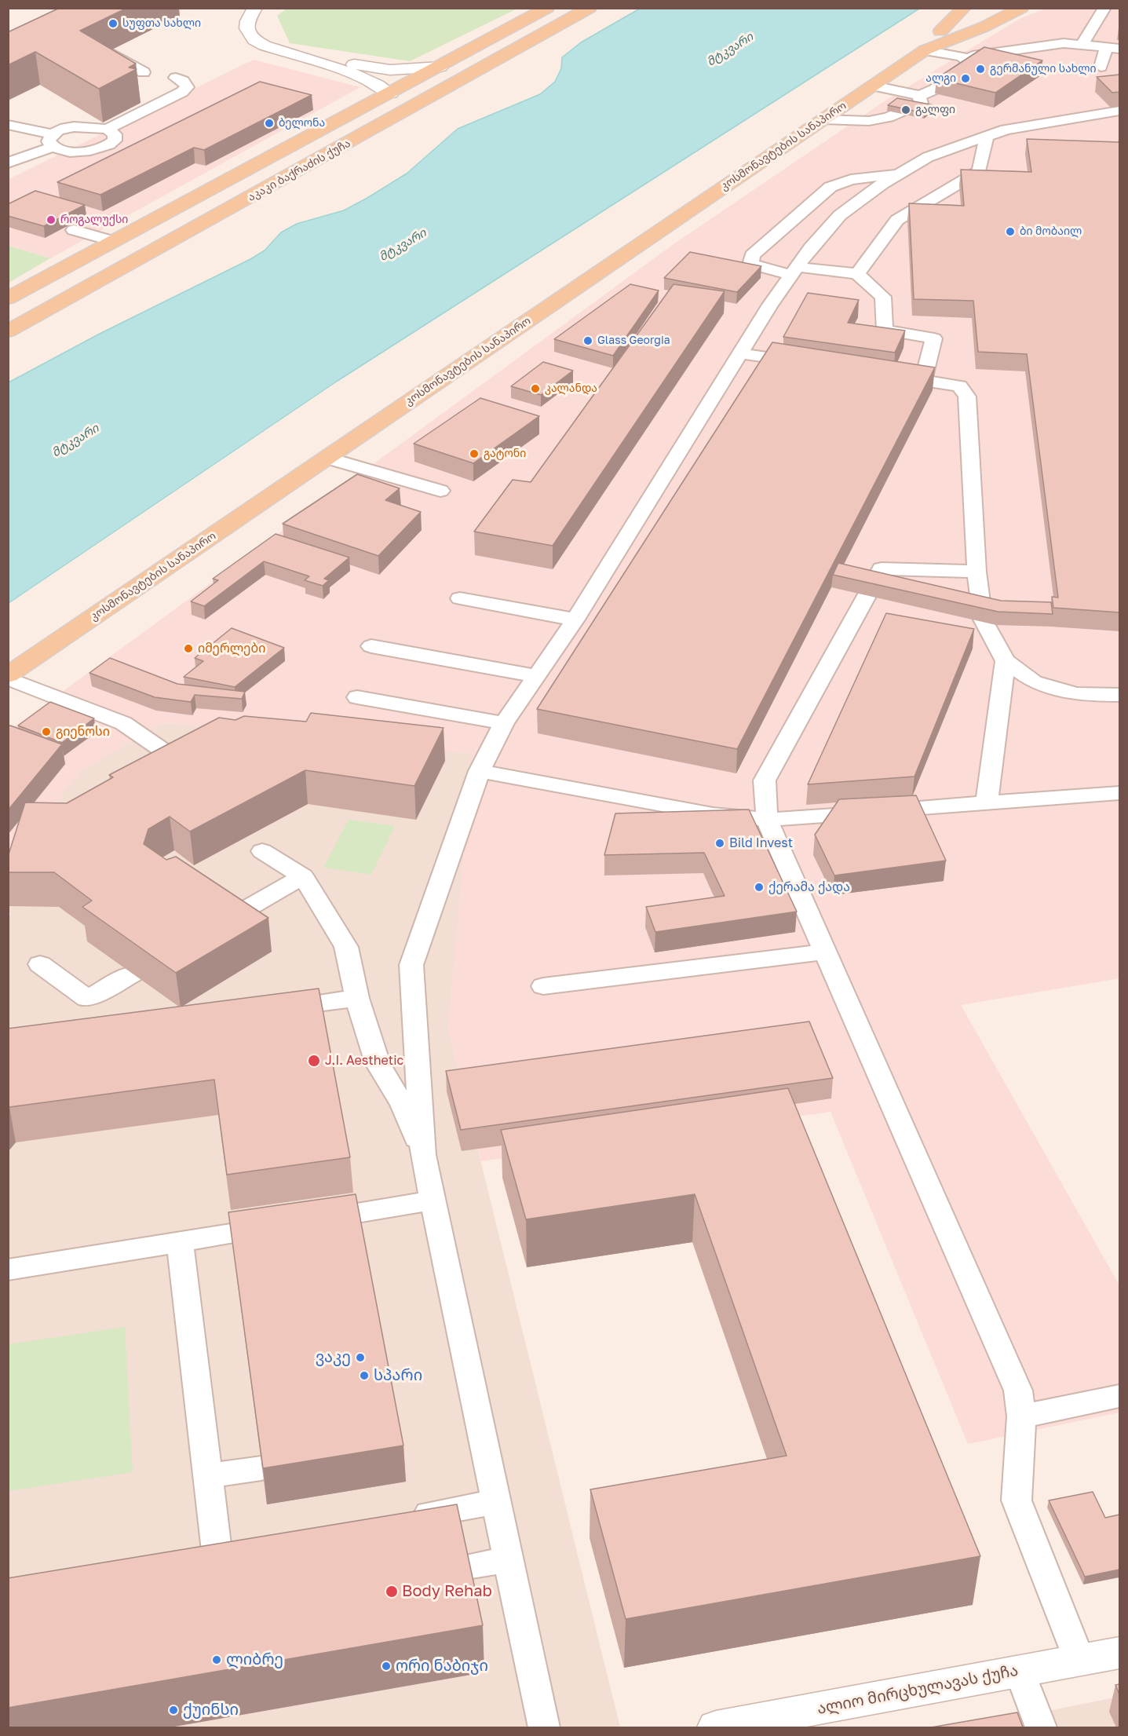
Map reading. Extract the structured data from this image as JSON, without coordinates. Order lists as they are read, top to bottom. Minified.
{"streets":{"main road":["კოსმონავტების სანაპირო","აკაკი ბაქრაძის ქუჩა"],"street":["ალიო მირცხულავას ქუჩა"]},"water":["მტკვარი"],"places":["სუფთა სახლი","გერმანული სახლი","ალგი","გალფი","ბელონა","როგალუქსი","ბი მობაილ","Glass Georgia","კალანდა","გატონი","იმერლები","გიენოსი","Bild Invest","ქერამა ქადა","J.I. Aesthetic","ვაკე","სპარი","Body Rehab","ლიბრე","ორი ნაბიჯი","ქუინსი"]}
